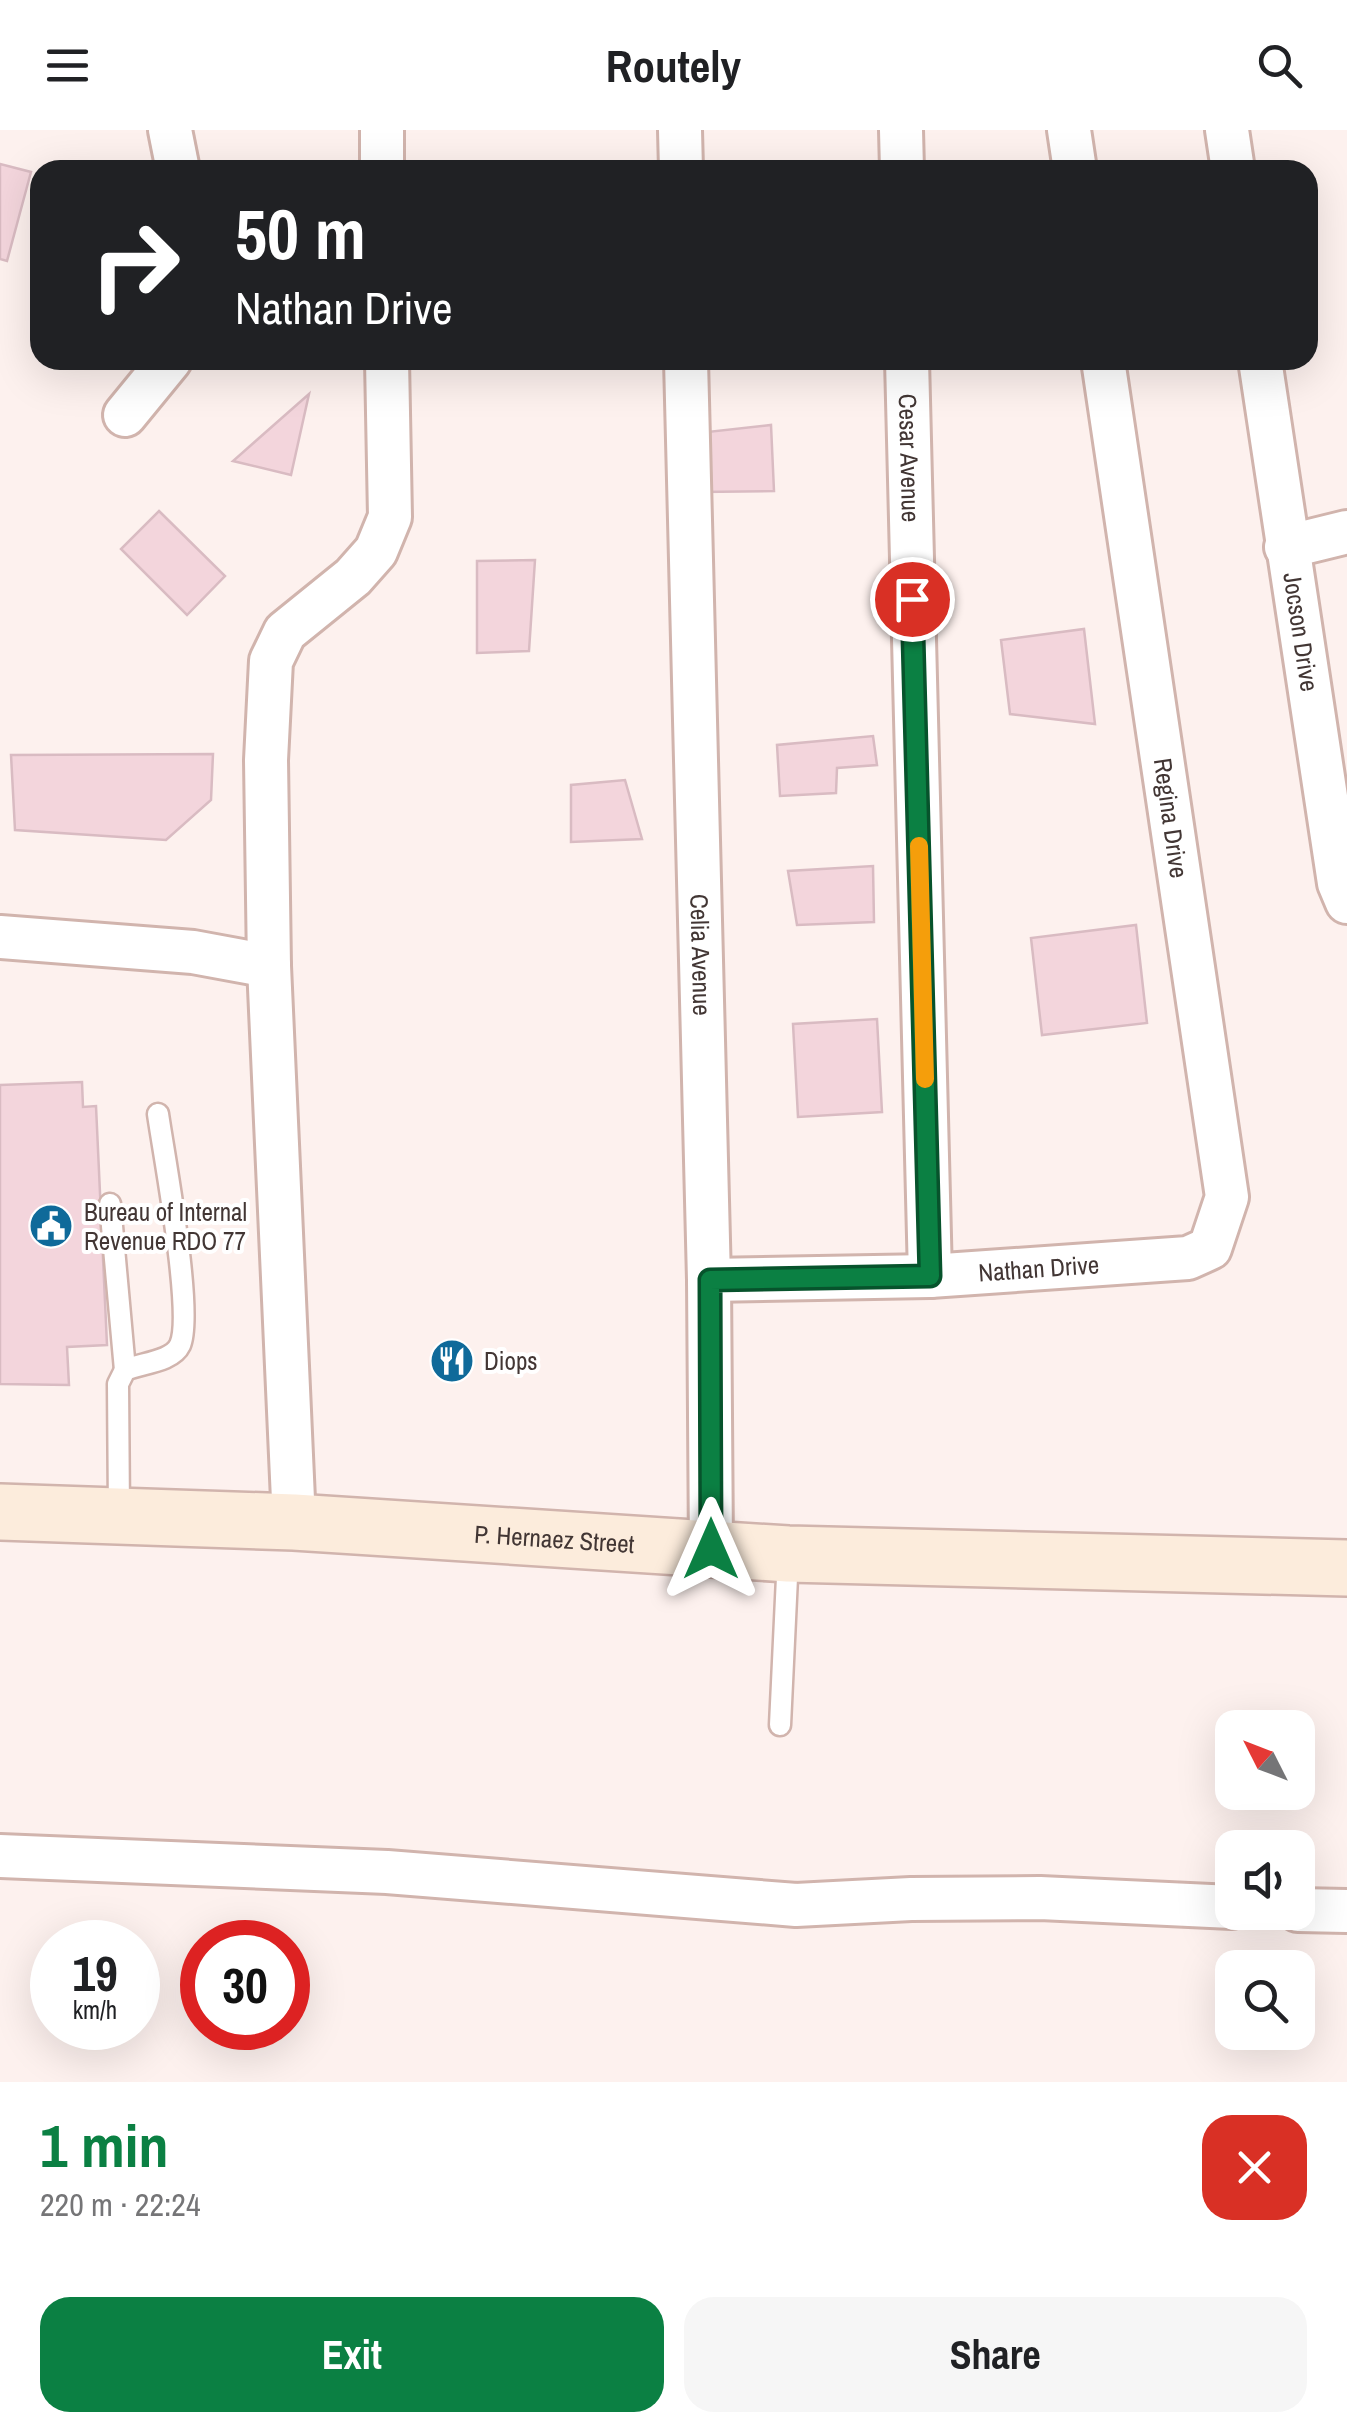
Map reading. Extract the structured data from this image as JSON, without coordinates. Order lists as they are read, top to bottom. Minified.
{"streets":{"main road":["P. Hernaez Street"],"street":["Cesar Avenue","Jocson Drive","Regina Drive","Celia Avenue","Nathan Drive"]},"crossings":[["Cesar Avenue","Nathan Drive"],["Regina Drive","Nathan Drive"],["Celia Avenue","Nathan Drive"],["Celia Avenue","P. Hernaez Street"]],"places":{"public building":["Bureau of Internal Revenue RDO 77"],"restaurant":["Diops"]},"north":"top left","page":{"header":"Routely","turn":["50 m","Nathan Drive"],"speed":"19 km/h","limit":"30","heading":["1 min","220 m · 22:24"],"buttons":["Exit","Share"]}}
